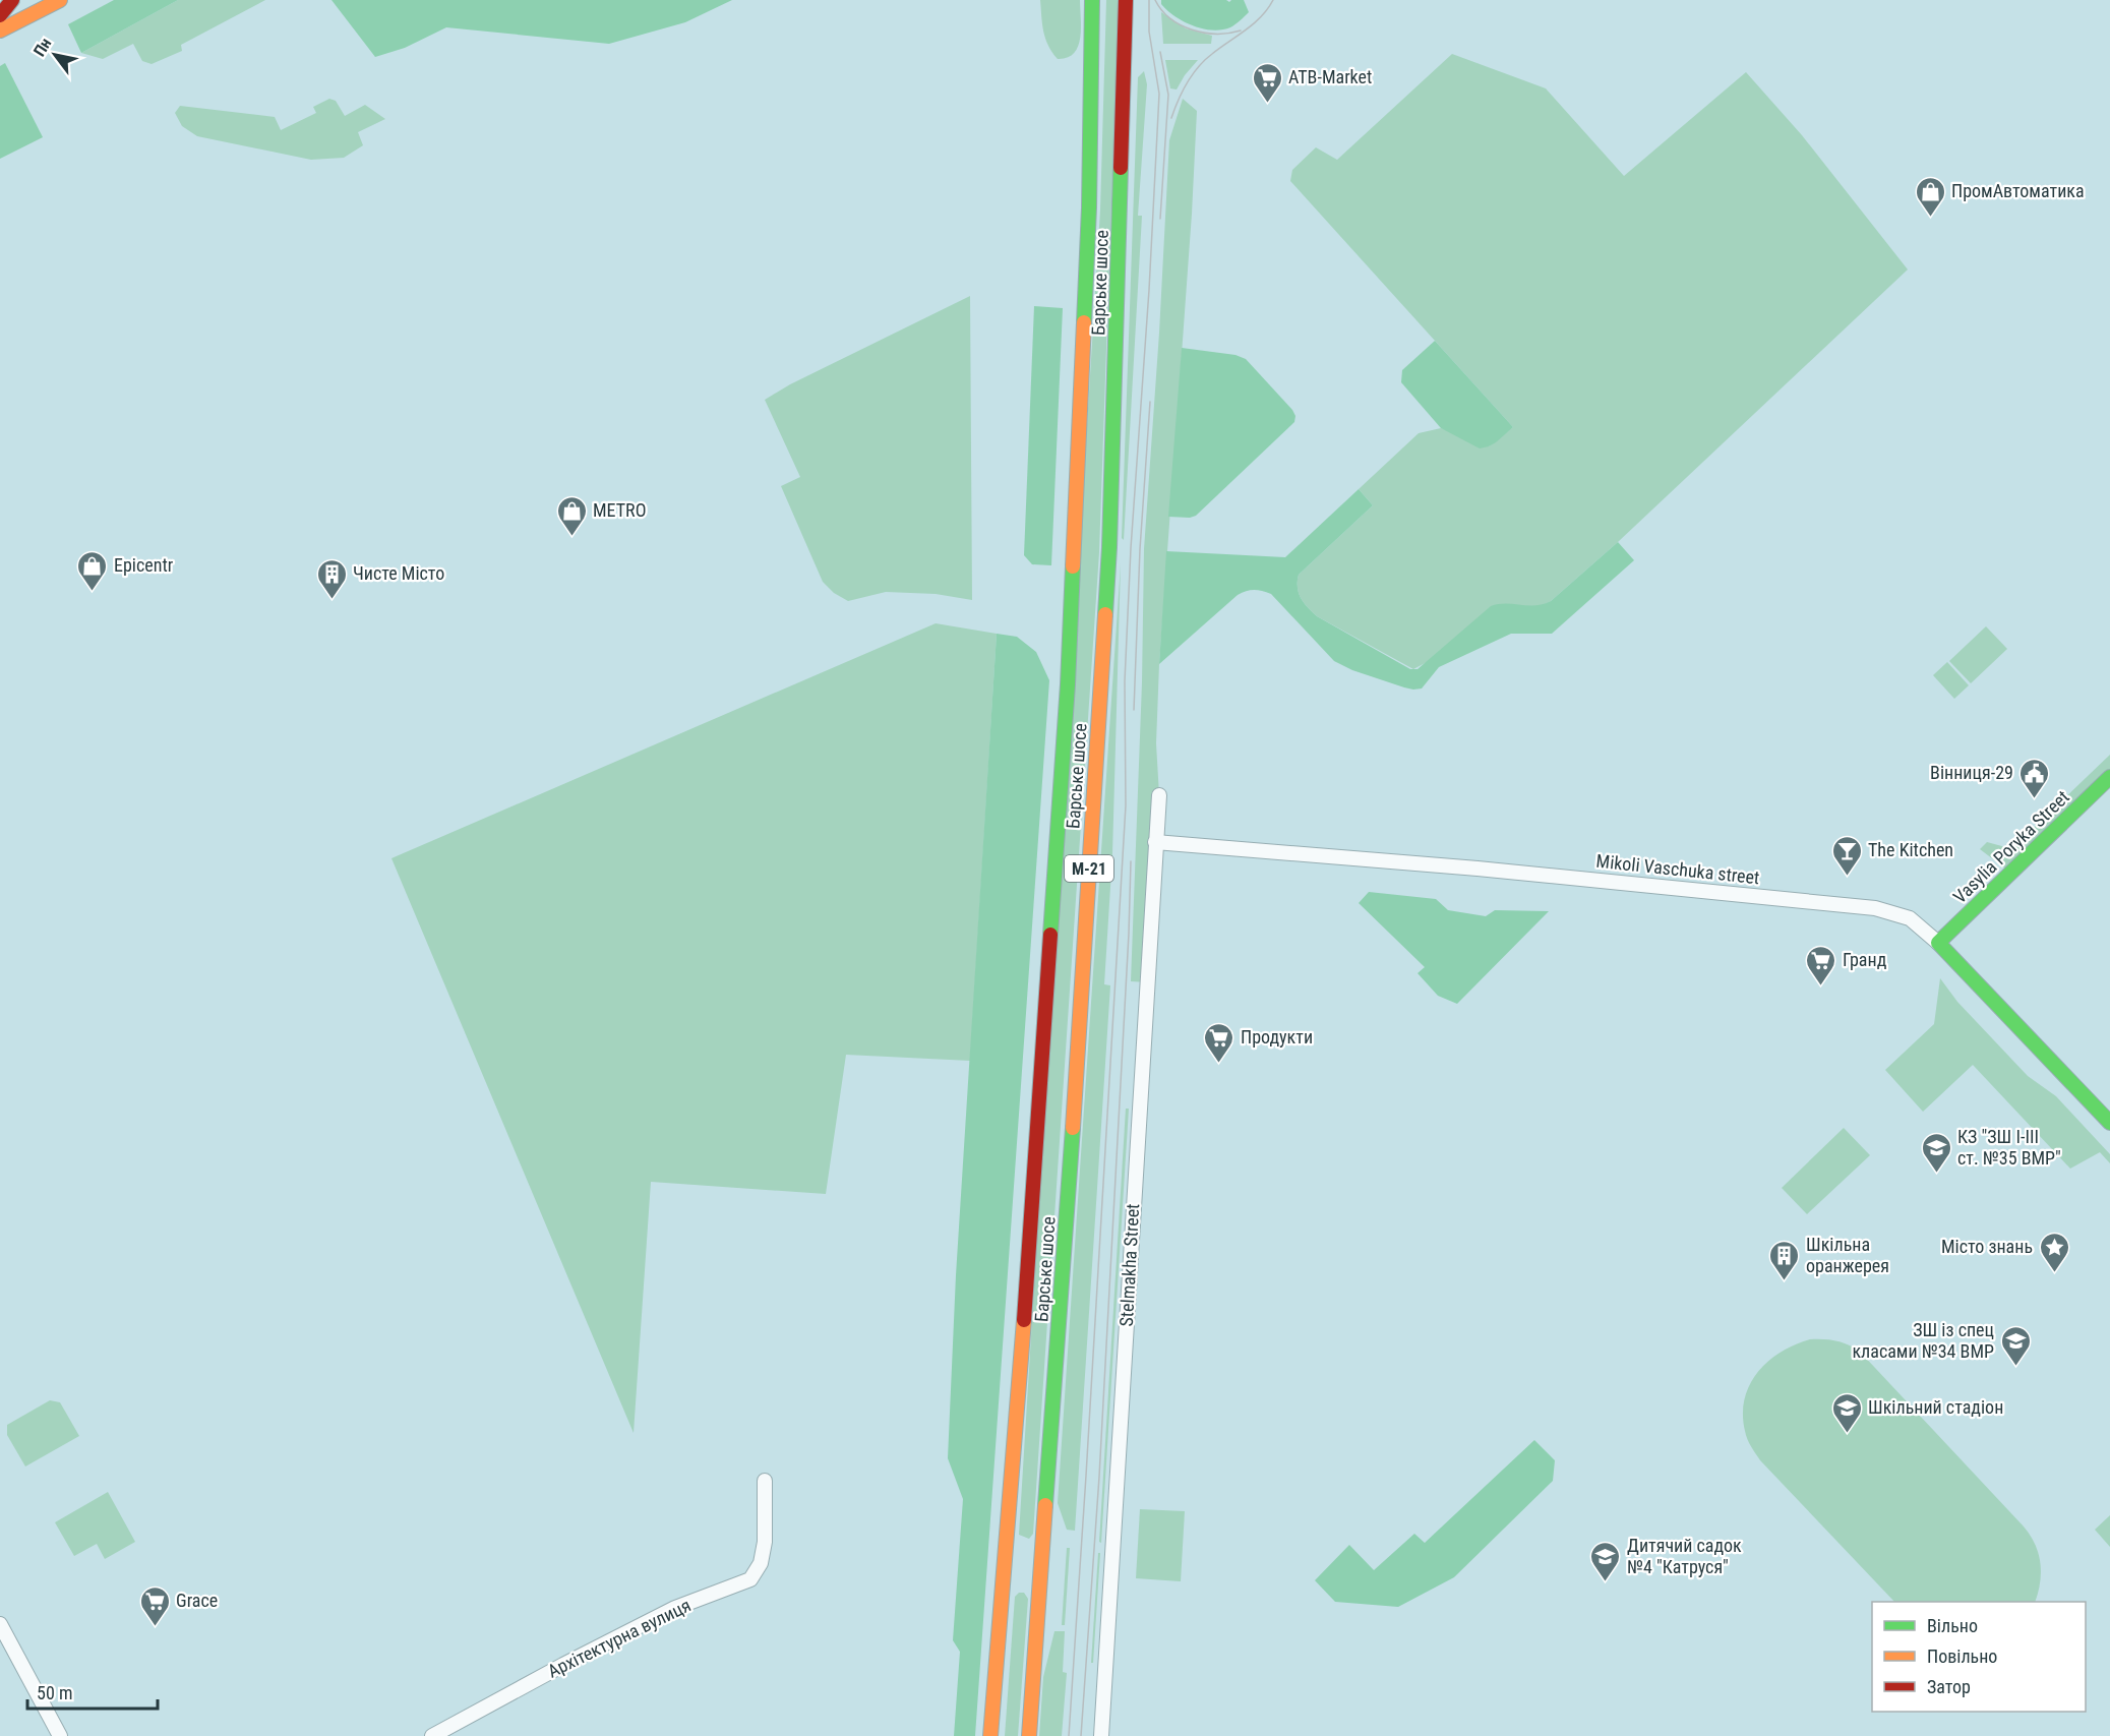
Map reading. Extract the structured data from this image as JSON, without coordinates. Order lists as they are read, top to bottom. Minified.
{"streets":{"main road":["Барське шосе","Vasylia Poryka Street","М-21","Mikoli Vaschuka street"],"street":["Stelmakha Street","Архітектурна вулиця"]},"crossings":[["Vasylia Poryka Street","Mikoli Vaschuka street"],["Mikoli Vaschuka street","Stelmakha Street"]],"places":{"supermarket":["ATB-Market","Гранд","Продукти","Grace"],"shop":["ПромАвтоматика","METRO","Epicentr"],"building":["Чисте Місто","Шкільна оранжерея"],"public building":["Вінниця-29"],"bar":["The Kitchen"],"school or university":["КЗ \"ЗШ І-ІІІ ст. №35 ВМР\"","ЗШ із спец класами №34 ВМР","Шкільний стадіон","Дитячий садок №4 \"Катруся\""],"place":["Місто знань"]},"legend":["Вільно","Повільно","Затор"],"scale_bar":"50 m","north":"top left"}
